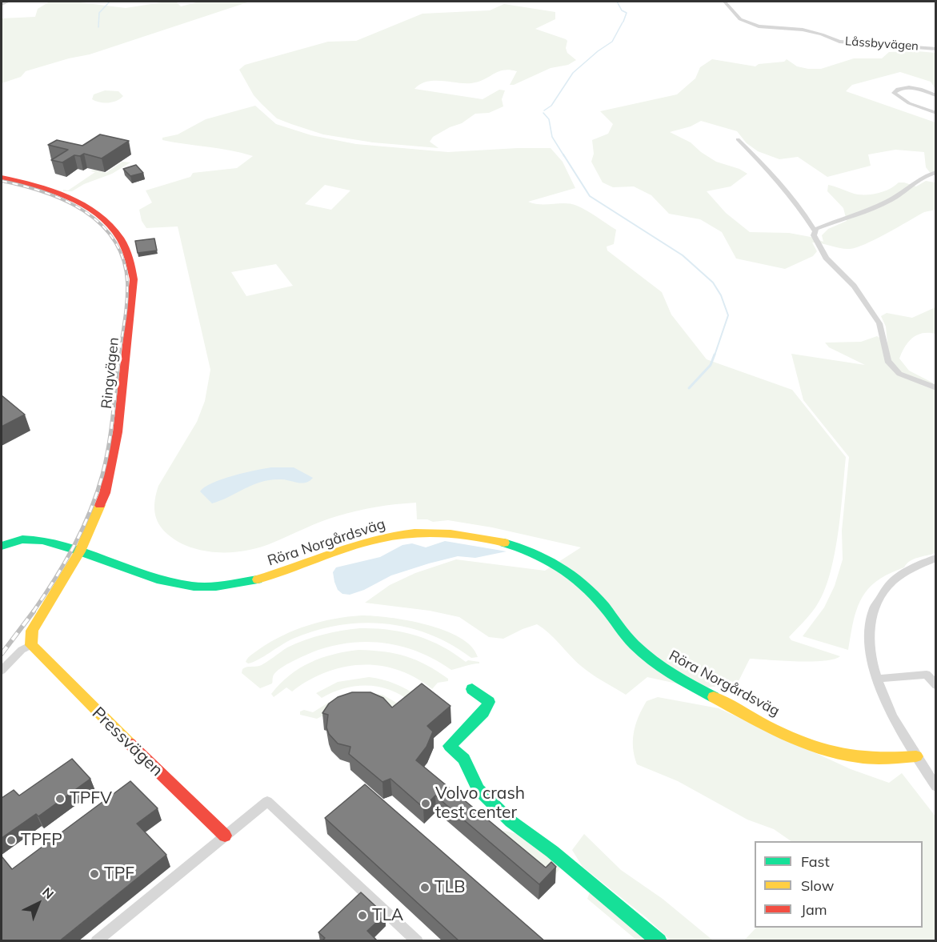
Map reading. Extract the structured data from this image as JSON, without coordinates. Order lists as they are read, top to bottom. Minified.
{"streets":{"street":["Låssbyvägen","Ringvägen","Röra Norgårdsväg","Pressvägen"]},"crossings":[["Ringvägen","Pressvägen"]],"places":["TPFV","Volvo crash test center","TPFP","TPF","TLB","TLA"],"legend":["Fast","Slow","Jam"],"north":"top right"}
